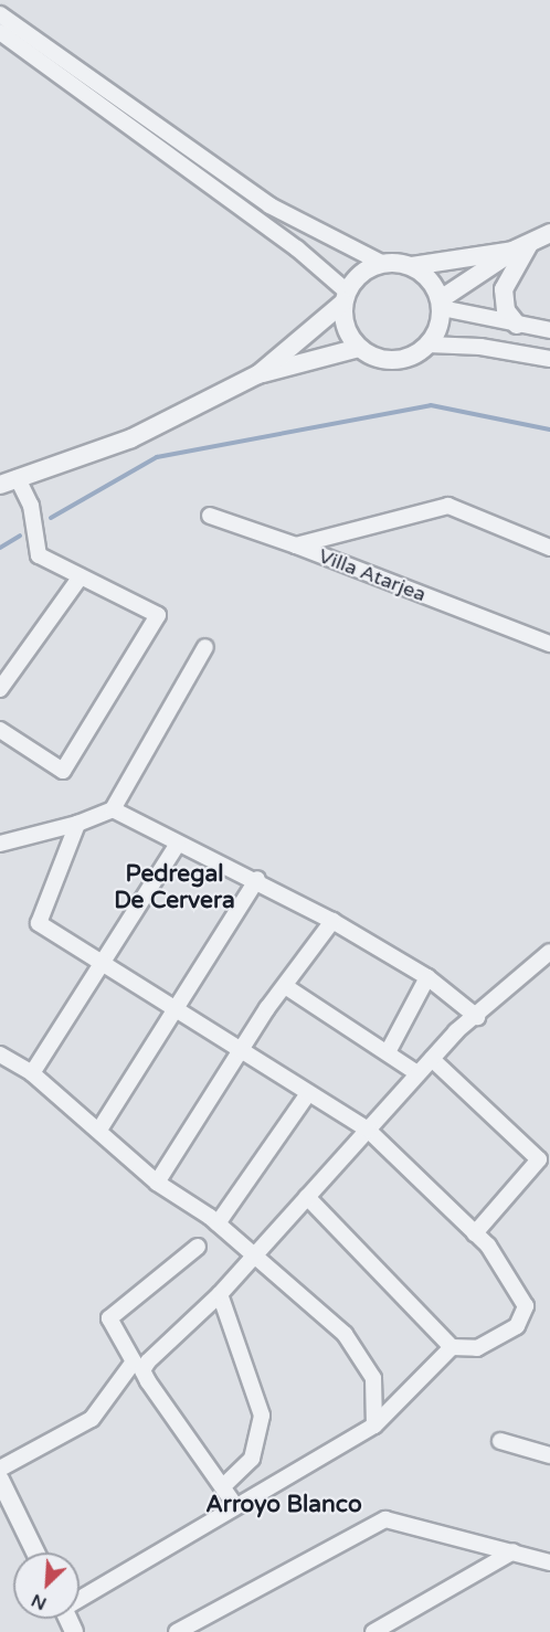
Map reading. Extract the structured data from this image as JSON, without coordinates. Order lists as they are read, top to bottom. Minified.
{"streets":{"street":["Villa Atarjea"]},"districts":["Pedregal De Cervera","Arroyo Blanco"],"north":"bottom left"}
